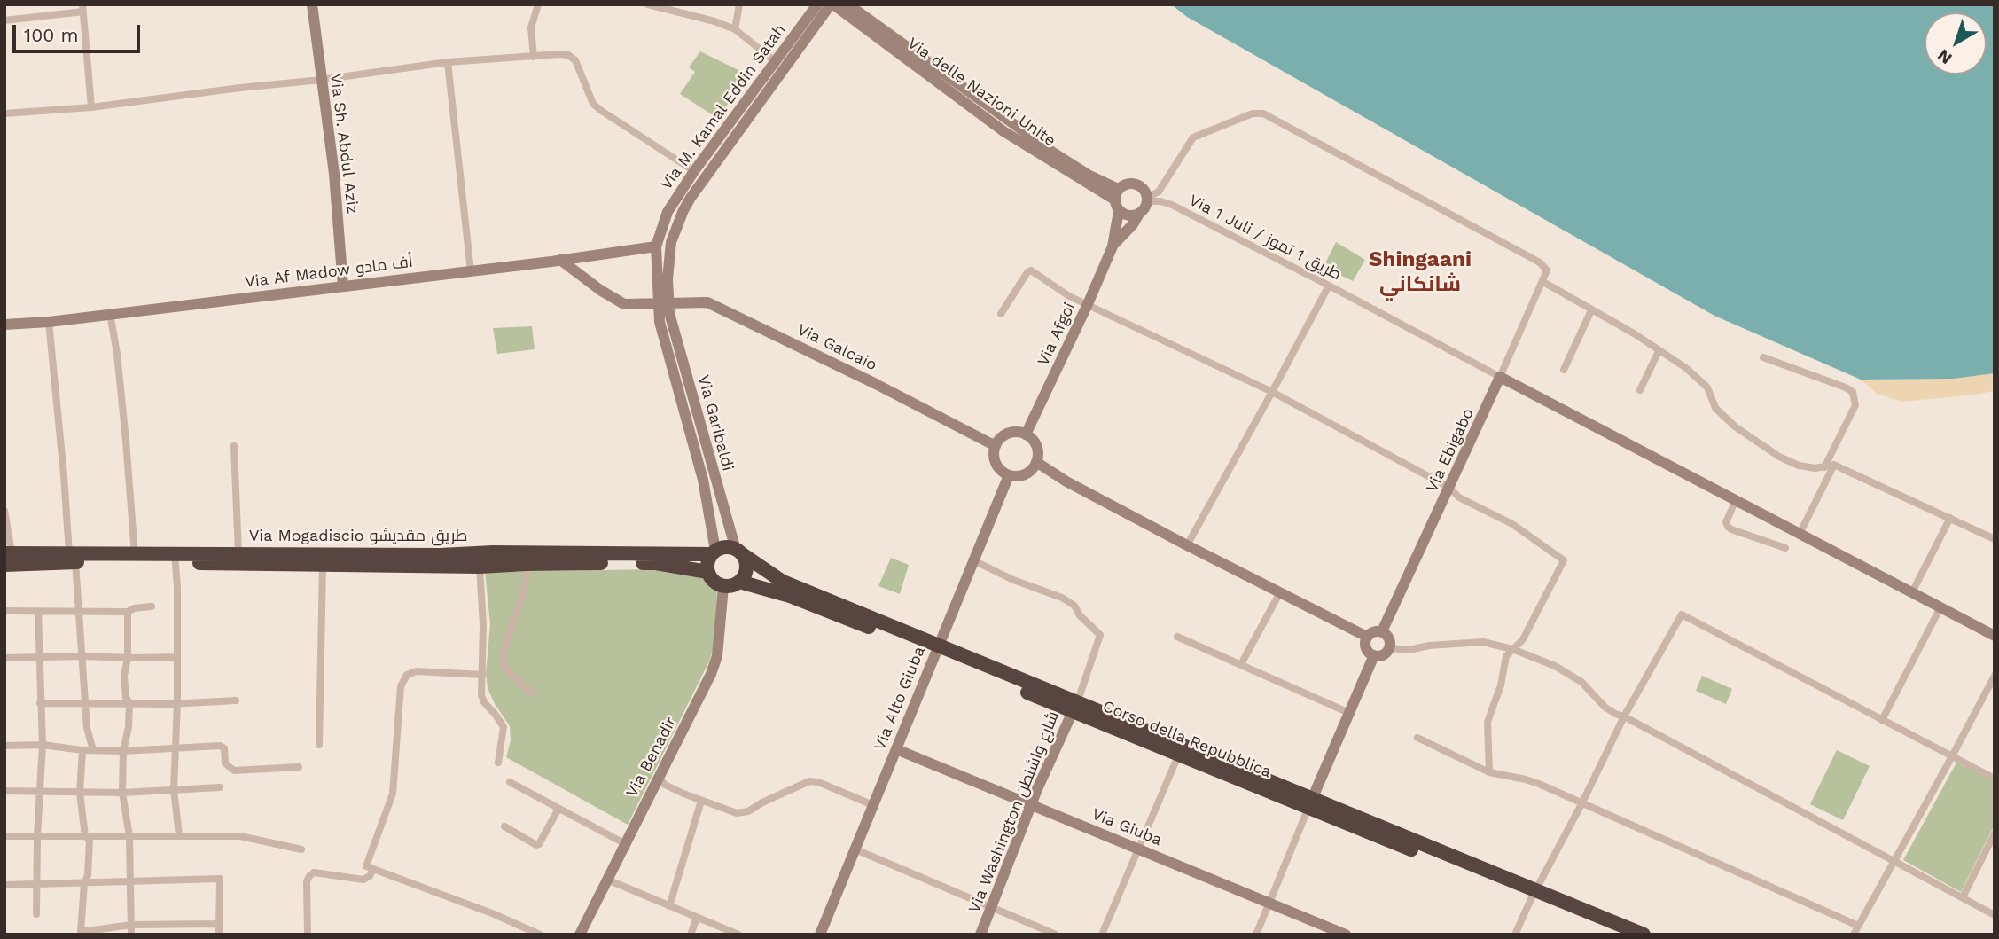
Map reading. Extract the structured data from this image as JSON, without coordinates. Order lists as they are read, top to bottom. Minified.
{"streets":{"highway":["Via Mogadiscio طريق مقديشو"],"street":["Via delle Nazioni Unite","Via M. Kamal Eddin Satah","Via Sh. Abdul Aziz","Via 1 Juli / طريق 1 تموز","Via Af Madow أف مادو","Via Afgoi","Via Galcaio","Via Garibaldi","Via Ebigabo","Via Alto Giuba","Via Benadir","Via Washington شارع واشنطن","Via Giuba"]},"crossings":[["Via delle Nazioni Unite","Via M. Kamal Eddin Satah"],["Via delle Nazioni Unite","Via 1 Juli / طريق 1 تموز"],["Via M. Kamal Eddin Satah","Via Af Madow أف مادو"],["Via M. Kamal Eddin Satah","Via Galcaio"],["Via M. Kamal Eddin Satah","Via Garibaldi"],["Via Sh. Abdul Aziz","Via Af Madow أف مادو"],["Via 1 Juli / طريق 1 تموز","Via Ebigabo"],["Via Af Madow أف مادو","Via Galcaio"],["Via Afgoi","Via Galcaio"],["Via Afgoi","Via Alto Giuba"],["Via Galcaio","Via Garibaldi"],["Via Galcaio","Via Alto Giuba"],["Via Garibaldi","Via Mogadiscio طريق مقديشو"],["Via Garibaldi","Via Benadir"],["Via Mogadiscio طريق مقديشو","Via Benadir"],["Via Alto Giuba","Via Giuba"],["Via Washington شارع واشنطن","Via Giuba"]],"districts":["Shingaani شانكاني"],"scale_bar":"100 m","north":"bottom left"}
